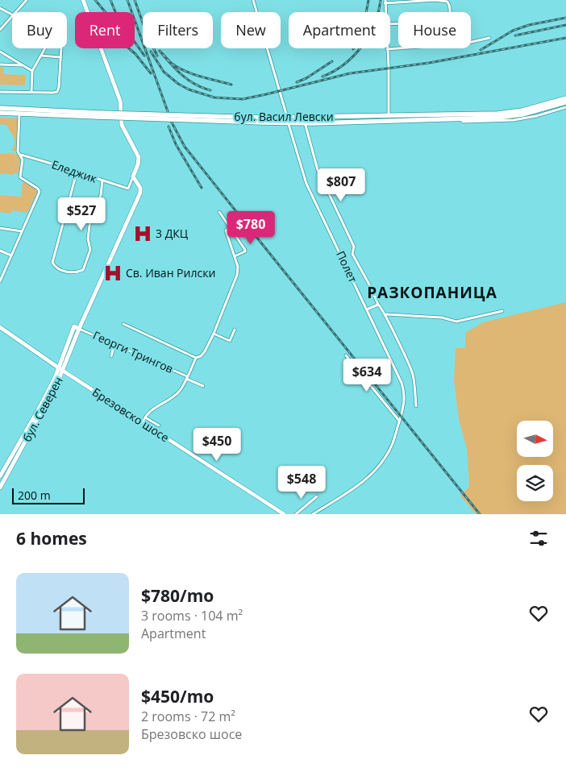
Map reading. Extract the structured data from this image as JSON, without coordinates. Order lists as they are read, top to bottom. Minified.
{"streets":{"main road":["бул. Васил Левски","бул. Северен","Брезовско шосе"],"street":["Еледжик","Полет","Георги Трингов"]},"crossings":[["бул. Васил Левски","Полет"],["Еледжик","бул. Северен"],["Георги Трингов","бул. Северен"],["бул. Северен","Брезовско шосе"]],"districts":["РАЗКОПАНИЦА"],"places":{"hospital":["3 ДКЦ","Св. Иван Рилски"]},"scale_bar":"200 m","north":"right","page":{"chip":["Buy","Rent","Filters","New","Apartment","House"],"price":["$807","$527","$780","$634","$450","$548"],"scale":"200 m","heading":"6 homes","list":[{"name":"$780/mo","note":"3 rooms · 104 m² · Apartment"},{"name":"$450/mo","note":"2 rooms · 72 m² · Брезовско шосе"}]}}
